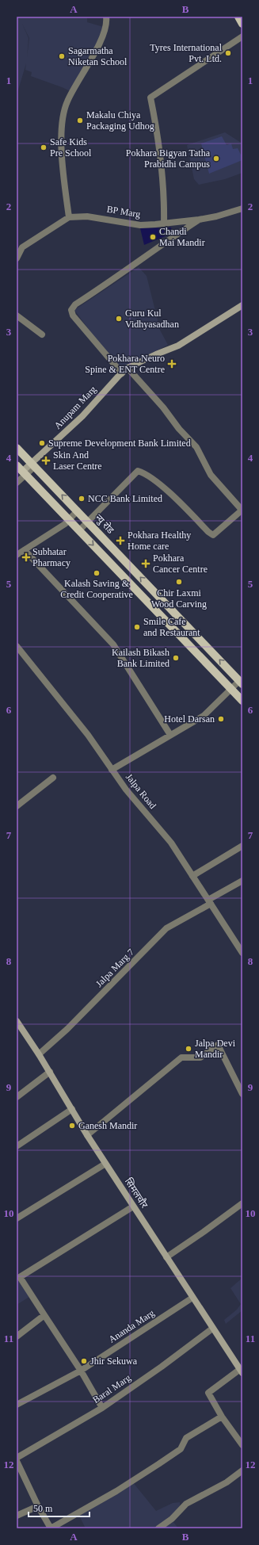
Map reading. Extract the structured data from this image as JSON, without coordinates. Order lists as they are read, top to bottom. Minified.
{"streets":{"main road":["Anupam Marg","न्यु रोड","सिमलचौर"],"street":["BP Marg","Jalpa Road","Jalpa Marg 7","Ananda Marg","Baral Marg"]},"crossings":[["Anupam Marg","न्यु रोड"],["Jalpa Road","Jalpa Marg 7"],["Jalpa Marg 7","सिमलचौर"],["सिमलचौर","Ananda Marg"],["सिमलचौर","Baral Marg"]],"places":{"other":["Tyres International Pvt. Ltd.","Sagarmatha Niketan School","Makalu Chiya Packaging Udhog","Safe Kids Pre School","Pokhara Bigyan Tatha Prabidhi Campus","Chandi Mai Mandir","Guru Kul Vidhyasadhan","Supreme Development Bank Limited","NCC Bank Limited","Kalash Saving & Credit Cooperative","Chir Laxmi Wood Carving","Smile Cafe and Restaurant","Kailash Bikash Bank Limited","Hotel Darsan","Jalpa Devi Mandir","Ganesh Mandir","Jhir Sekuwa"],"health":["Pokhara Neuro Spine & ENT Centre","Skin And Laser Centre","Pokhara Healthy Home care","Subhatar Pharmacy","Pokhara Cancer Centre"]},"scale_bar":"50 m","grid":{"columns":["A","B"],"rows":["1","2","3","4","5","6","7","8","9","10","11","12"]}}
